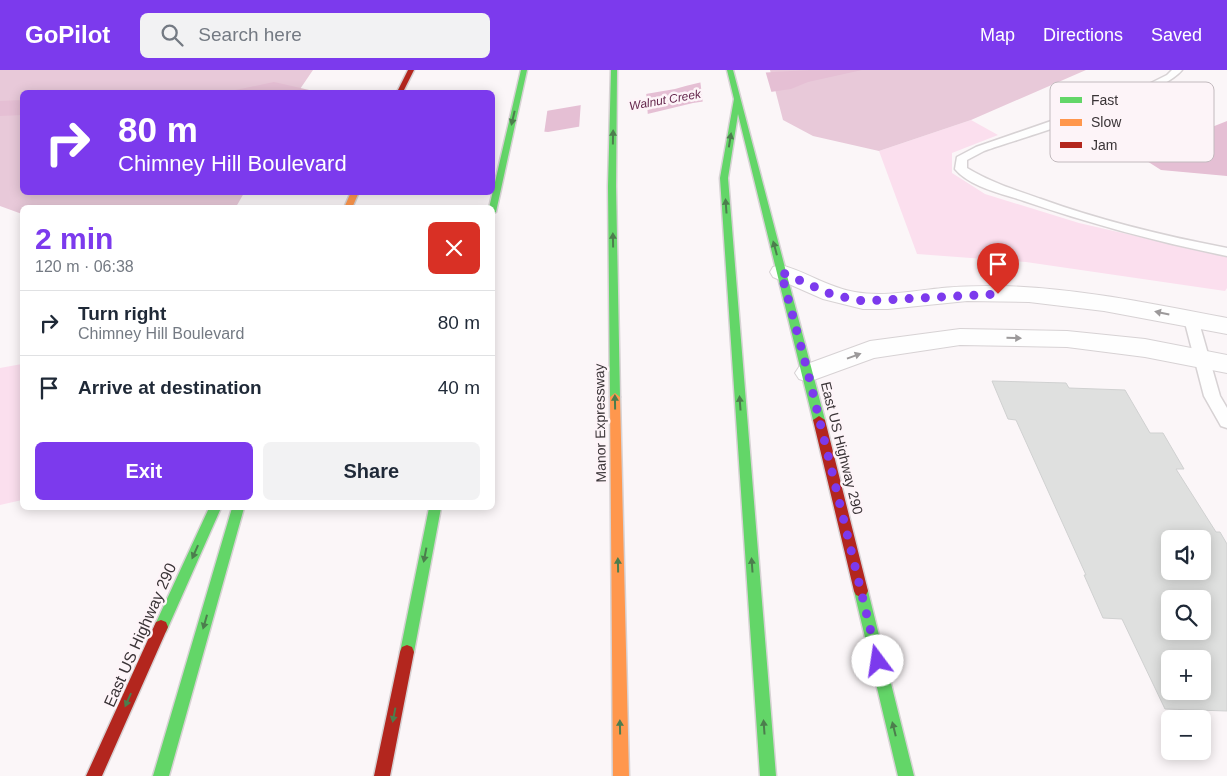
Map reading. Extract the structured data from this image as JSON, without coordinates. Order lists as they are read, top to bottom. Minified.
{"streets":{"main road":["Manor Expressway","East US Highway 290"]},"one_way":["Manor Expressway"],"water":["Walnut Creek"],"legend":["Fast","Slow","Jam"],"page":{"header":"GoPilot","search":"Search here","nav":["Map","Directions","Saved"],"turn":["80 m","Chimney Hill Boulevard"],"heading":["2 min","120 m · 06:38"],"list":[{"name":"Turn right","note":"Chimney Hill Boulevard","value":"80 m"},{"name":"Arrive at destination","value":"40 m"}],"buttons":["Exit","Share"],"map_buttons":["+","−"]}}
